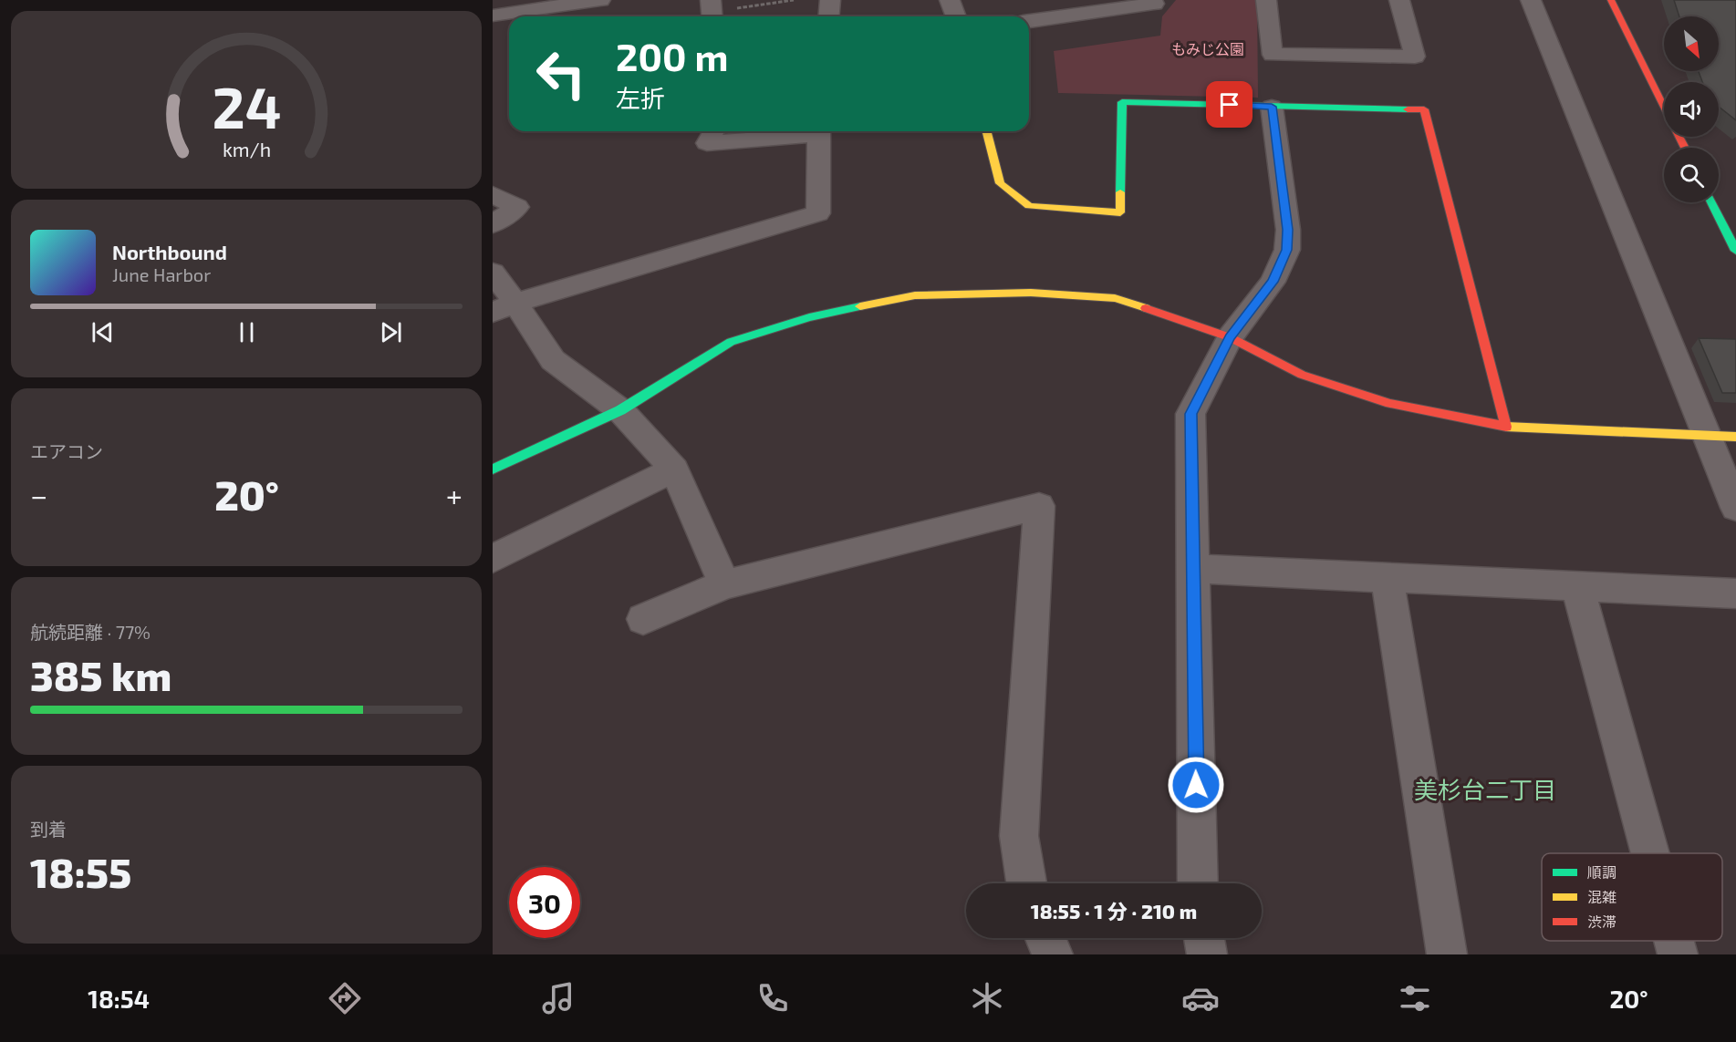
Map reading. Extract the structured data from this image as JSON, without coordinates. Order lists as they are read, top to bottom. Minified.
{"districts":["美杉台二丁目"],"parks":["もみじ公園"],"legend":["順調","混雑","渋滞"],"north":"bottom right","page":{"turn":["200 m","左折"],"song":["Northbound","June Harbor"],"tile":["エアコン",["航続距離 · 77%","385 km"],["到着","18:55"]],"heat":["−","20°","+"],"limit":"30","trip":"18:55 · 1 分 · 210 m","tabs":["18:54","20°"],"gauge":["24","km/h"]}}
